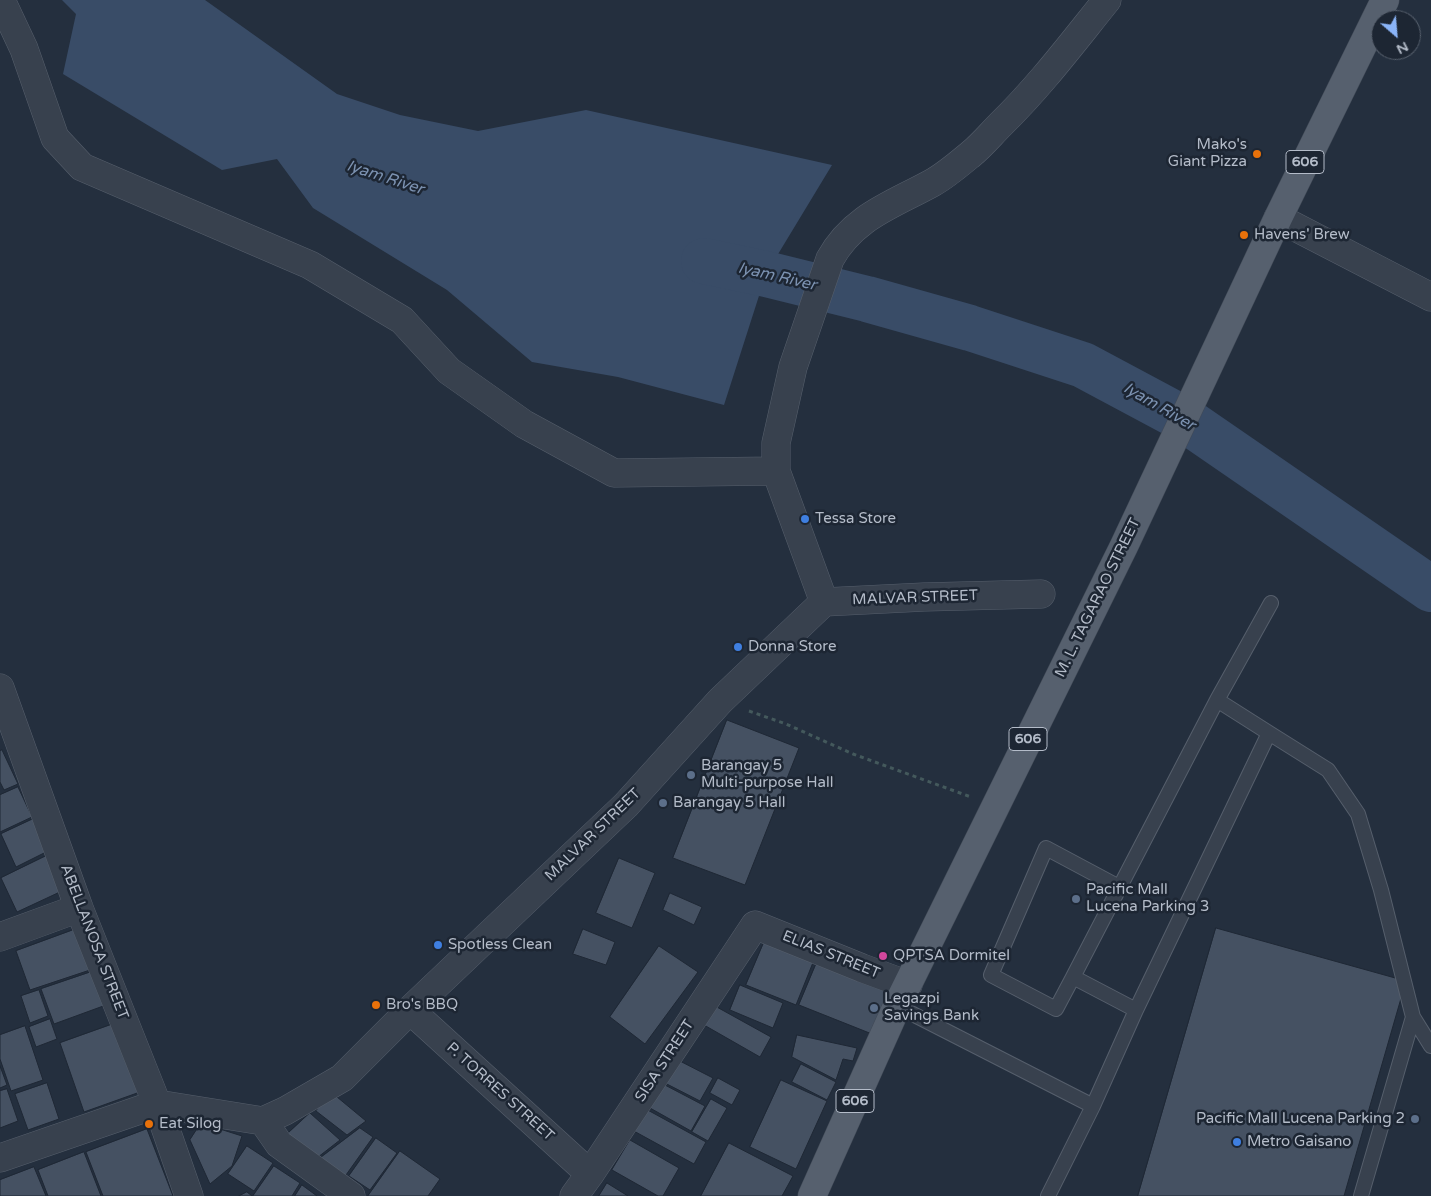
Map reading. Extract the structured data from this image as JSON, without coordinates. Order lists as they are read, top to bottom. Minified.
{"streets":{"main road":["606","M. L. TAGARAO STREET"],"street":["MALVAR STREET","ABELLANOSA STREET","ELIAS STREET","SISA STREET","P. TORRES STREET"]},"crossings":[["MALVAR STREET","P. TORRES STREET"],["M. L. TAGARAO STREET","ELIAS STREET"],["ELIAS STREET","SISA STREET"],["SISA STREET","P. TORRES STREET"]],"water":["Iyam River"],"places":["Mako's Giant Pizza","Havens' Brew","Tessa Store","Donna Store","Barangay 5 Multi-purpose Hall","Barangay 5 Hall","Pacific Mall Lucena Parking 3","Spotless Clean","QPTSA Dormitel","Bro's BBQ","Legazpi Savings Bank","Pacific Mall Lucena Parking 2","Eat Silog","Metro Gaisano"],"north":"bottom right"}
